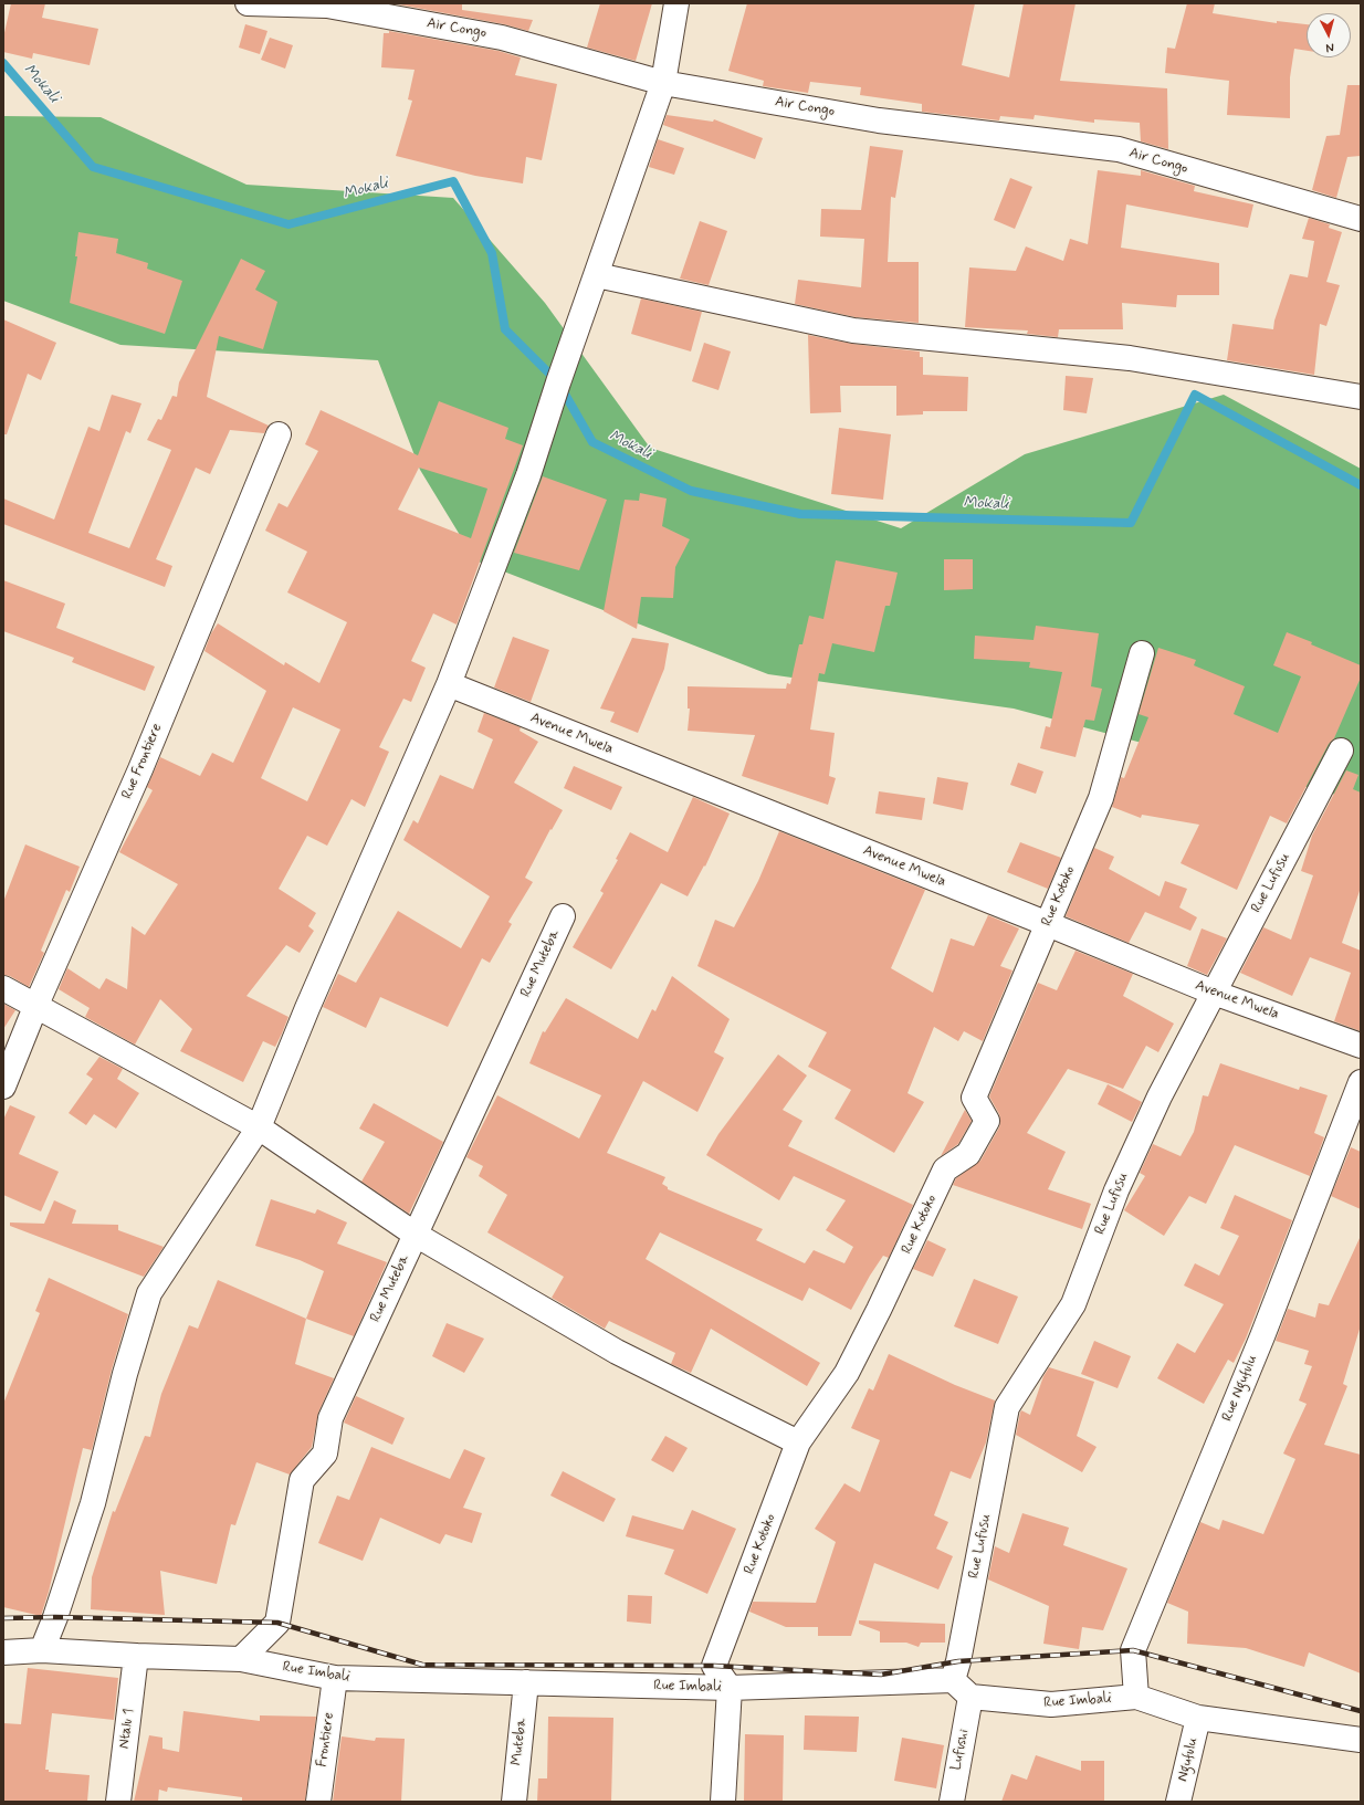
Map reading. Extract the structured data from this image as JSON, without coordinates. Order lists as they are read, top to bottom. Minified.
{"streets":{"street":["Air Congo","Avenue Mwela","Rue Frontiere","Rue Lufusu","Rue Kotoko","Rue Muteba","Rue Ngufulu","Rue Imbali","Ntalu 1","Frontiere","Muteba","Lufushi","Ngufulu"]},"crossings":[["Avenue Mwela","Rue Lufusu"],["Avenue Mwela","Rue Kotoko"],["Rue Lufusu","Rue Imbali"],["Rue Kotoko","Rue Imbali"],["Rue Muteba","Rue Imbali"],["Rue Ngufulu","Rue Imbali"],["Rue Imbali","Ntalu 1"],["Rue Imbali","Frontiere"],["Rue Imbali","Muteba"],["Rue Imbali","Lufushi"],["Rue Imbali","Ngufulu"]],"water":["Mokali"],"north":"bottom"}
